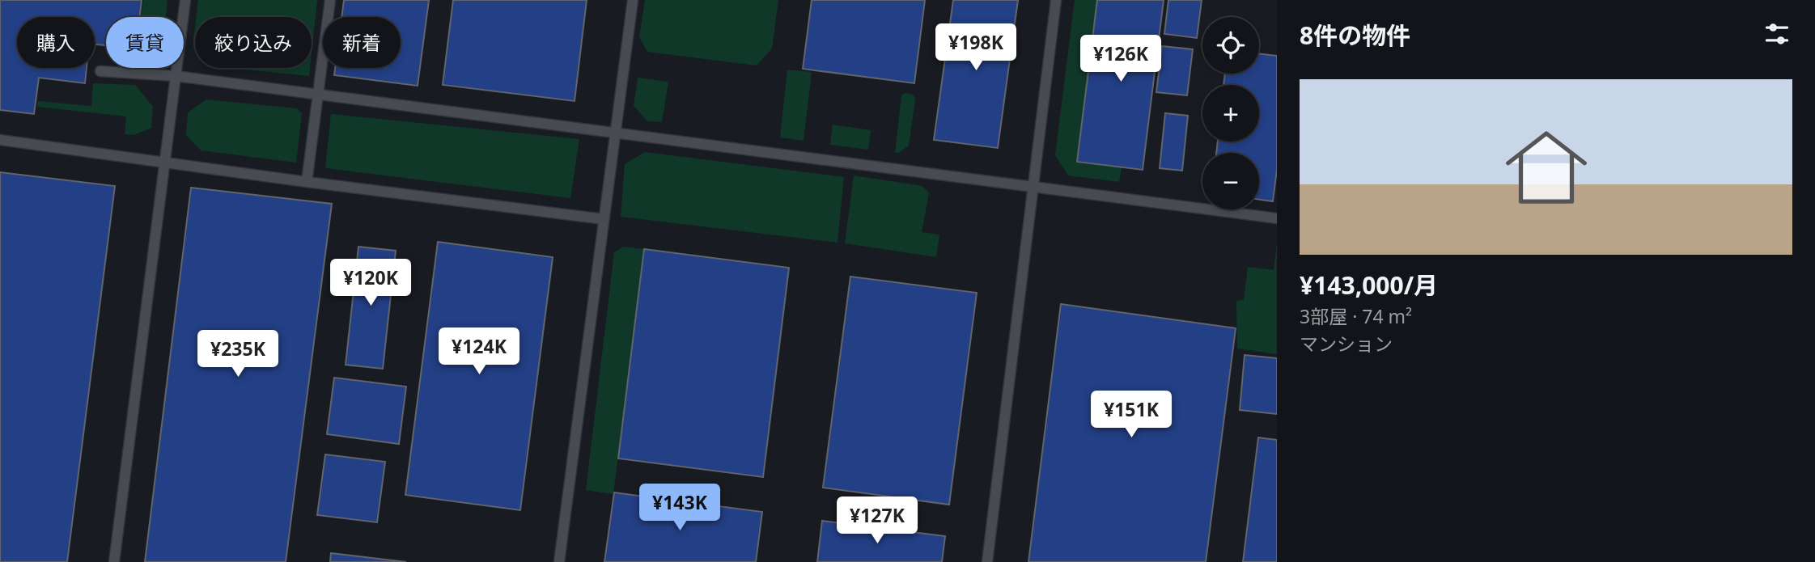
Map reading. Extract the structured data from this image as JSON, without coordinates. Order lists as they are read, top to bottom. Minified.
{"page":{"heading":"8件の物件","map_buttons":["+","−"],"chip":["購入","賃貸","絞り込み","新着"],"price":["¥198K","¥126K","¥120K","¥124K","¥235K","¥151K","¥143K","¥127K"],"list":[{"name":"¥143,000/月","note":"3部屋 · 74 m² · マンション"}]}}
